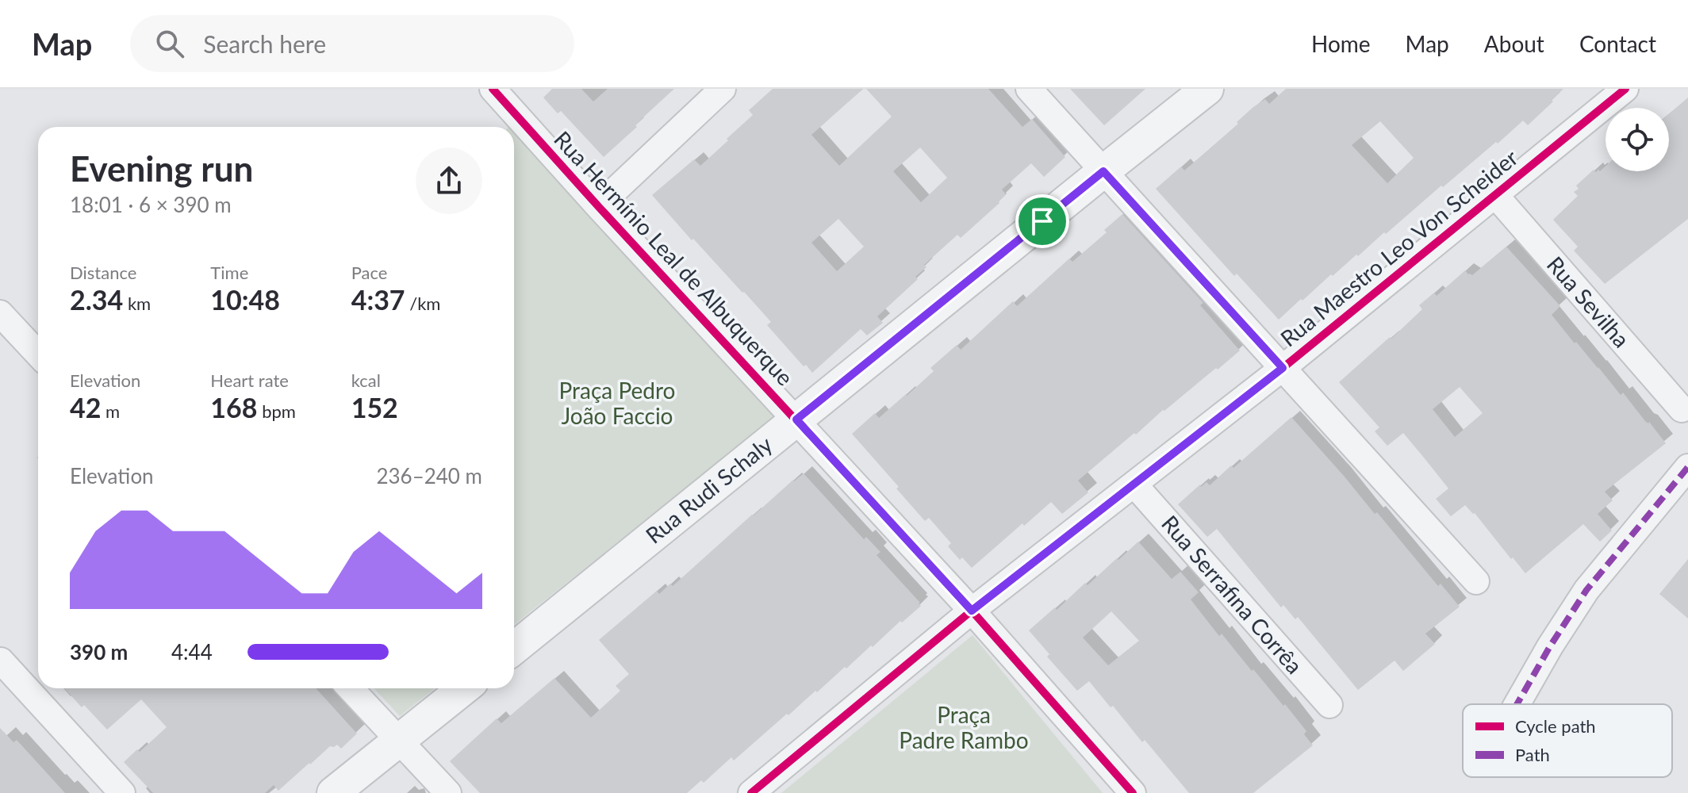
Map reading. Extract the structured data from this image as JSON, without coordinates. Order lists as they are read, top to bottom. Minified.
{"streets":{"street":["Rua Maestro Leo Von Scheider","Rua Hermínio Leal de Albuquerque","Rua Sevilha","Rua Rudi Schaly","Rua Serrafina Corrêa"]},"crossings":[["Rua Maestro Leo Von Scheider","Rua Hermínio Leal de Albuquerque"],["Rua Maestro Leo Von Scheider","Rua Sevilha"],["Rua Maestro Leo Von Scheider","Rua Serrafina Corrêa"],["Rua Hermínio Leal de Albuquerque","Rua Rudi Schaly"]],"parks":["Praça Pedro João Faccio","Praça Padre Rambo"],"legend":["Cycle path","Path"],"page":{"header":"Map","search":"Search here","nav":["Home","Map","About","Contact"],"heading":["Evening run","18:01 · 6 × 390 m"],"stats":[["Distance","2.34 km"],["Time","10:48"],["Pace","4:37 /km"],["Elevation","42 m"],["Heart rate","168 bpm"],["kcal","152"]],"chart":["Elevation","236–240 m"],"list":[{"name":"390 m","note":"4:44"}]}}
